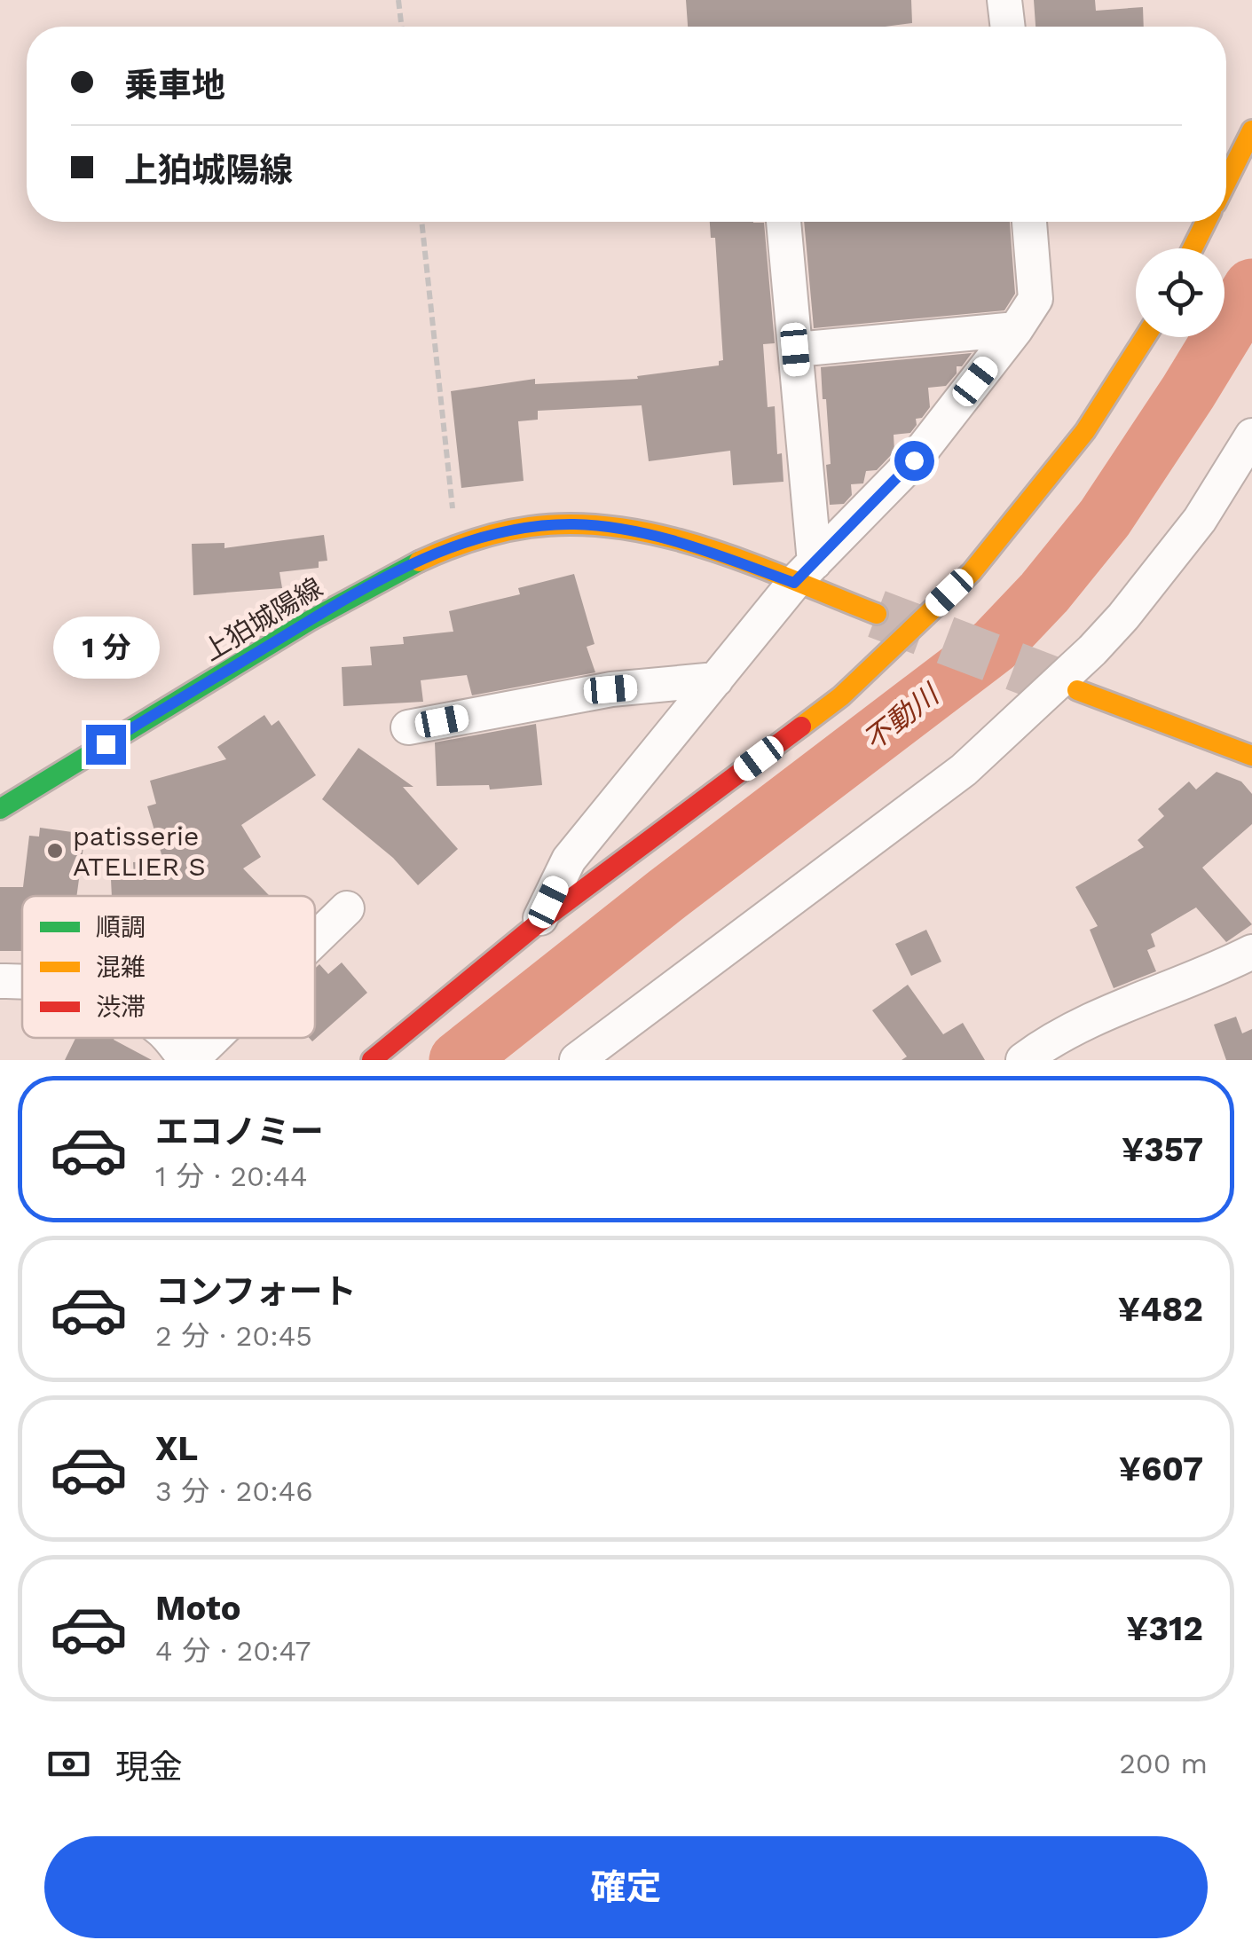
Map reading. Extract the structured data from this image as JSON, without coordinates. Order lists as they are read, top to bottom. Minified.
{"streets":{"street":["上狛城陽線"]},"water":["不動川"],"places":["patisserie ATELIER S"],"legend":["順調","混雑","渋滞"],"page":{"banner":["乗車地","上狛城陽線"],"bubble":"1 分","list":[{"name":"エコノミー","note":"1 分 · 20:44","value":"¥357"},{"name":"コンフォート","note":"2 分 · 20:45","value":"¥482"},{"name":"XL","note":"3 分 · 20:46","value":"¥607"},{"name":"Moto","note":"4 分 · 20:47","value":"¥312"}],"pay":["現金","200 m"],"buttons":"確定"}}
